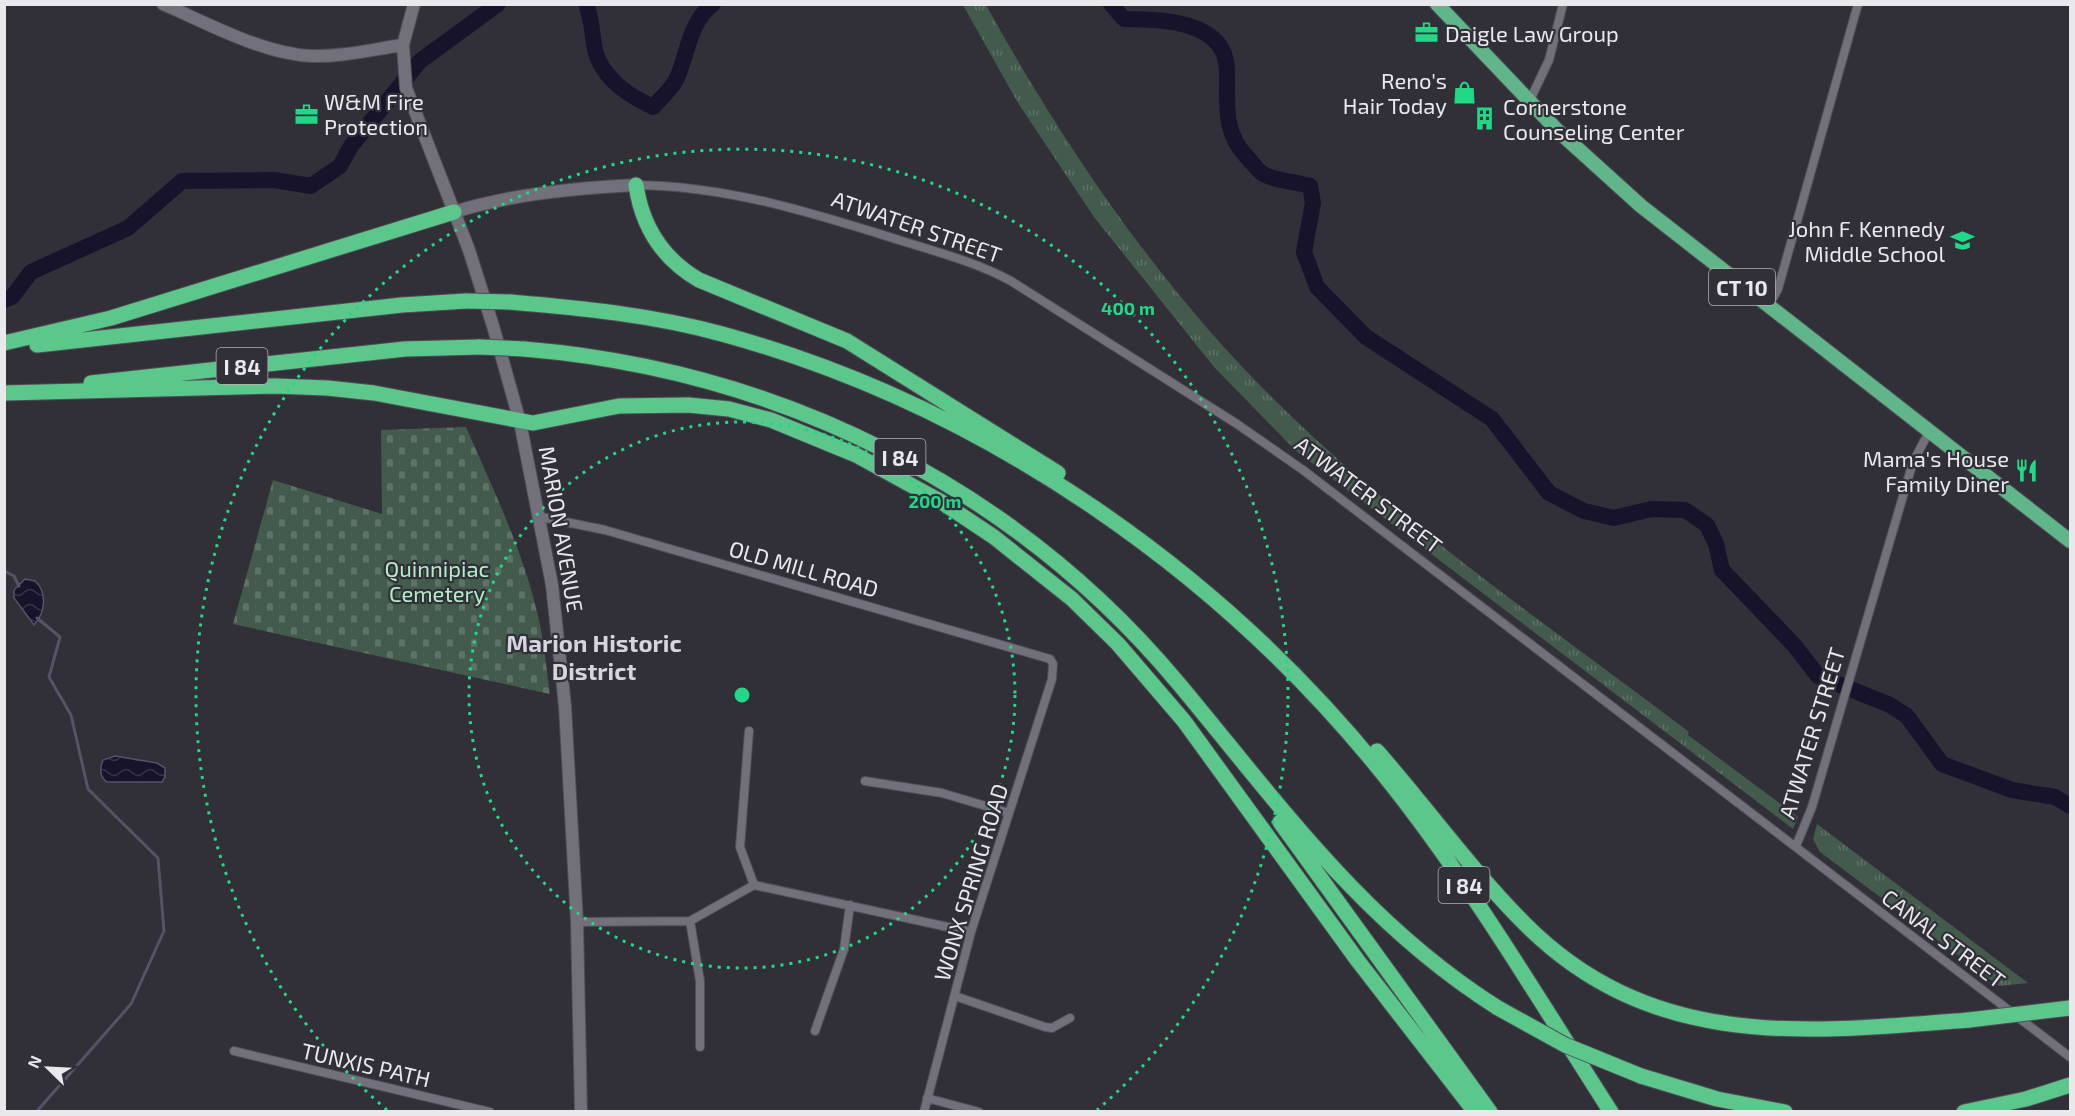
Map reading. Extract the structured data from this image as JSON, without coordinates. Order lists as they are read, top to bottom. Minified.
{"streets":{"highway":["CT 10","I 84"],"main road":["ATWATER STREET","MARION AVENUE"],"street":["OLD MILL ROAD","WONX SPRING ROAD","CANAL STREET","TUNXIS PATH"]},"crossings":[["ATWATER STREET","CT 10"],["ATWATER STREET","MARION AVENUE"],["ATWATER STREET","CANAL STREET"],["MARION AVENUE","OLD MILL ROAD"],["OLD MILL ROAD","WONX SPRING ROAD"]],"districts":["Marion Historic District"],"parks":["Quinnipiac Cemetery"],"places":{"office":["Daigle Law Group","W&M Fire Protection"],"shop":["Reno's Hair Today"],"building":["Cornerstone Counseling Center"],"school or university":["John F. Kennedy Middle School"],"restaurant":["Mama's House Family Diner"]},"north":"top left","rings":["400 m","200 m"]}
